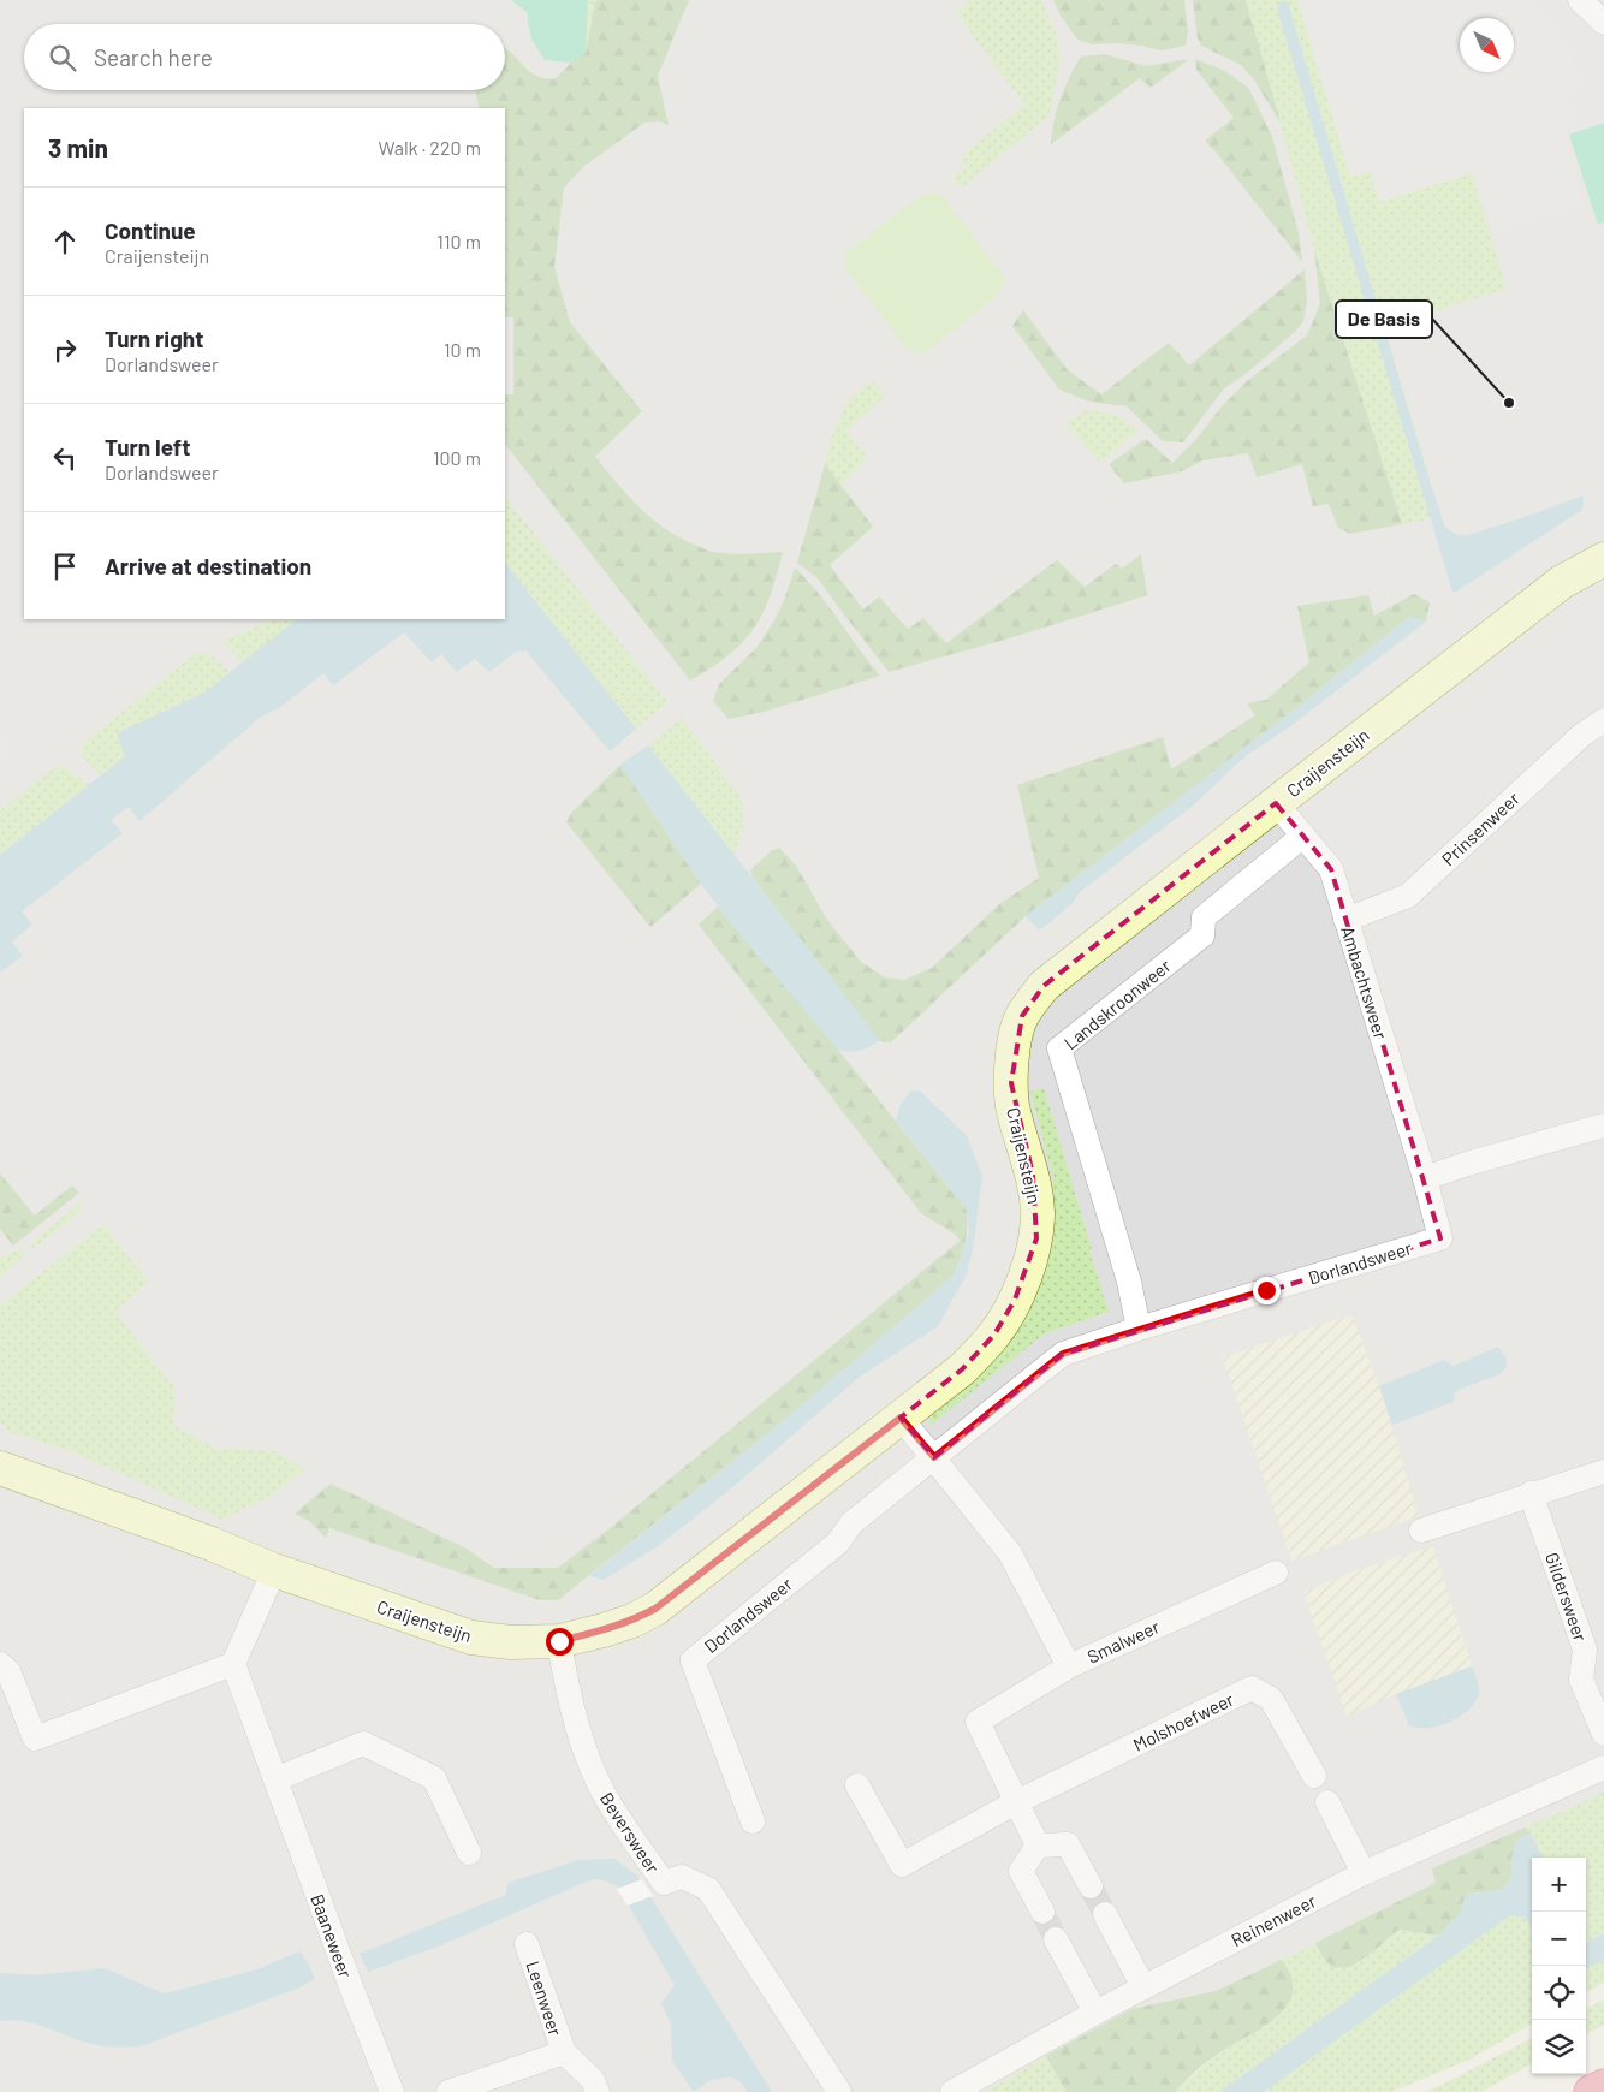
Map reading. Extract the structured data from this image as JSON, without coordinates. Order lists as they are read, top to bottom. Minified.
{"streets":{"street":["Craijensteijn","Prinsenweer","Ambachtsweer","Landskroonweer","Dorlandsweer","Gildersweer","Smalweer","Molshoefweer","Beversweer","Reinenweer","Baaneweer","Leenweer"]},"crossings":[["Craijensteijn","Ambachtsweer"],["Craijensteijn","Beversweer"],["Prinsenweer","Ambachtsweer"],["Ambachtsweer","Landskroonweer"],["Ambachtsweer","Dorlandsweer"],["Landskroonweer","Dorlandsweer"],["Smalweer","Molshoefweer"]],"places":["De Basis"],"north":"bottom right","page":{"search":"Search here","heading":["3 min","Walk · 220 m"],"list":[["Continue","Craijensteijn","110 m"],["Turn right","Dorlandsweer","10 m"],["Turn left","Dorlandsweer","100 m"],"Arrive at destination"],"map_buttons":["+","−"]}}
